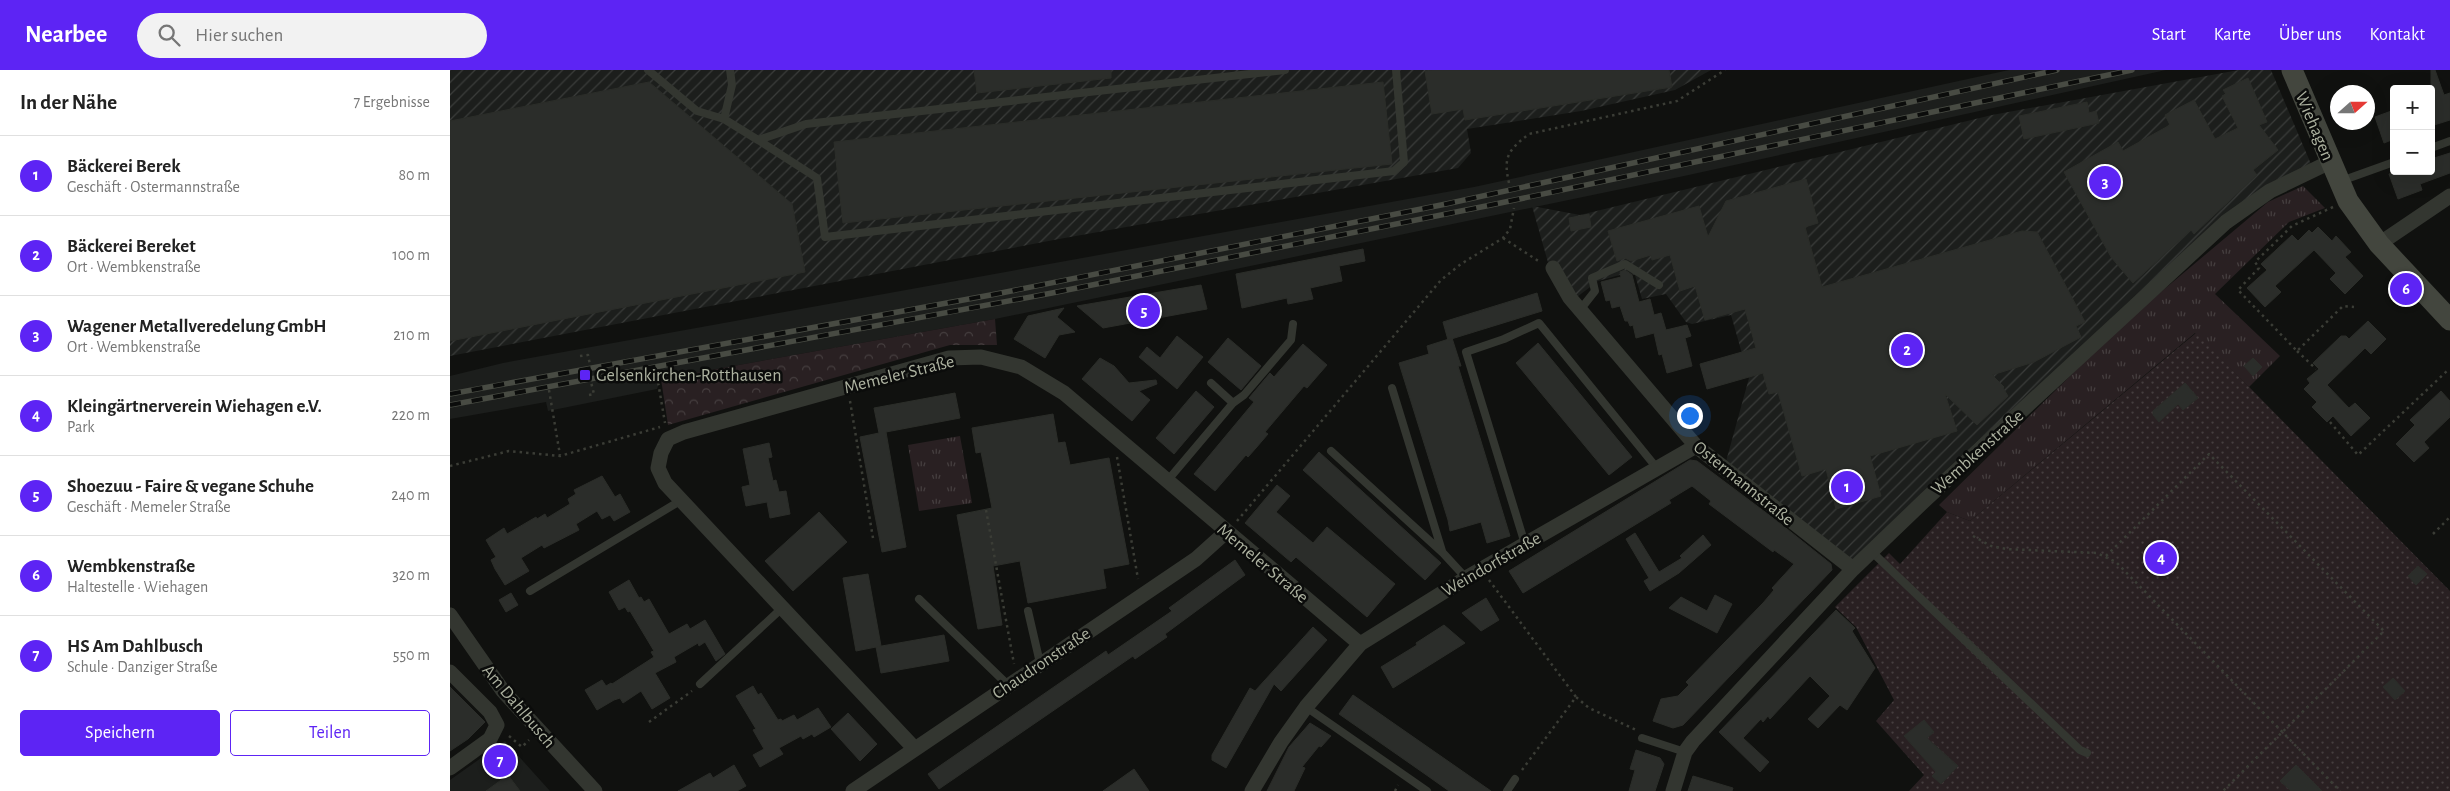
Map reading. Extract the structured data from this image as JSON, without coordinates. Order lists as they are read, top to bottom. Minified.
{"streets":{"main road":["Wiehagen"],"street":["Memeler Straße","Wembkenstraße","Ostermannstraße","Weindorfstraße","Chaudronstraße","Am Dahlbusch"]},"crossings":[["Wiehagen","Wembkenstraße"],["Memeler Straße","Weindorfstraße"],["Memeler Straße","Chaudronstraße"],["Wembkenstraße","Ostermannstraße"],["Ostermannstraße","Weindorfstraße"]],"places":{"transit":["Gelsenkirchen-Rotthausen"]},"north":"right","page":{"header":"Nearbee","search":"Hier suchen","nav":["Start","Karte","Über uns","Kontakt"],"heading":["In der Nähe","7 Ergebnisse"],"map_buttons":["+","−"],"list":[{"mark":"1","name":"Bäckerei Berek","note":"Geschäft · Ostermannstraße","value":"80 m"},{"mark":"2","name":"Bäckerei Bereket","note":"Ort · Wembkenstraße","value":"100 m"},{"mark":"3","name":"Wagener Metallveredelung GmbH","note":"Ort · Wembkenstraße","value":"210 m"},{"mark":"4","name":"Kleingärtnerverein Wiehagen e.V.","note":"Park","value":"220 m"},{"mark":"5","name":"Shoezuu - Faire & vegane Schuhe","note":"Geschäft · Memeler Straße","value":"240 m"},{"mark":"6","name":"Wembkenstraße","note":"Haltestelle · Wiehagen","value":"320 m"},{"mark":"7","name":"HS Am Dahlbusch","note":"Schule · Danziger Straße","value":"550 m"}],"pins":["3","6","5","2","1","4","7"],"buttons":["Speichern","Teilen"]}}
